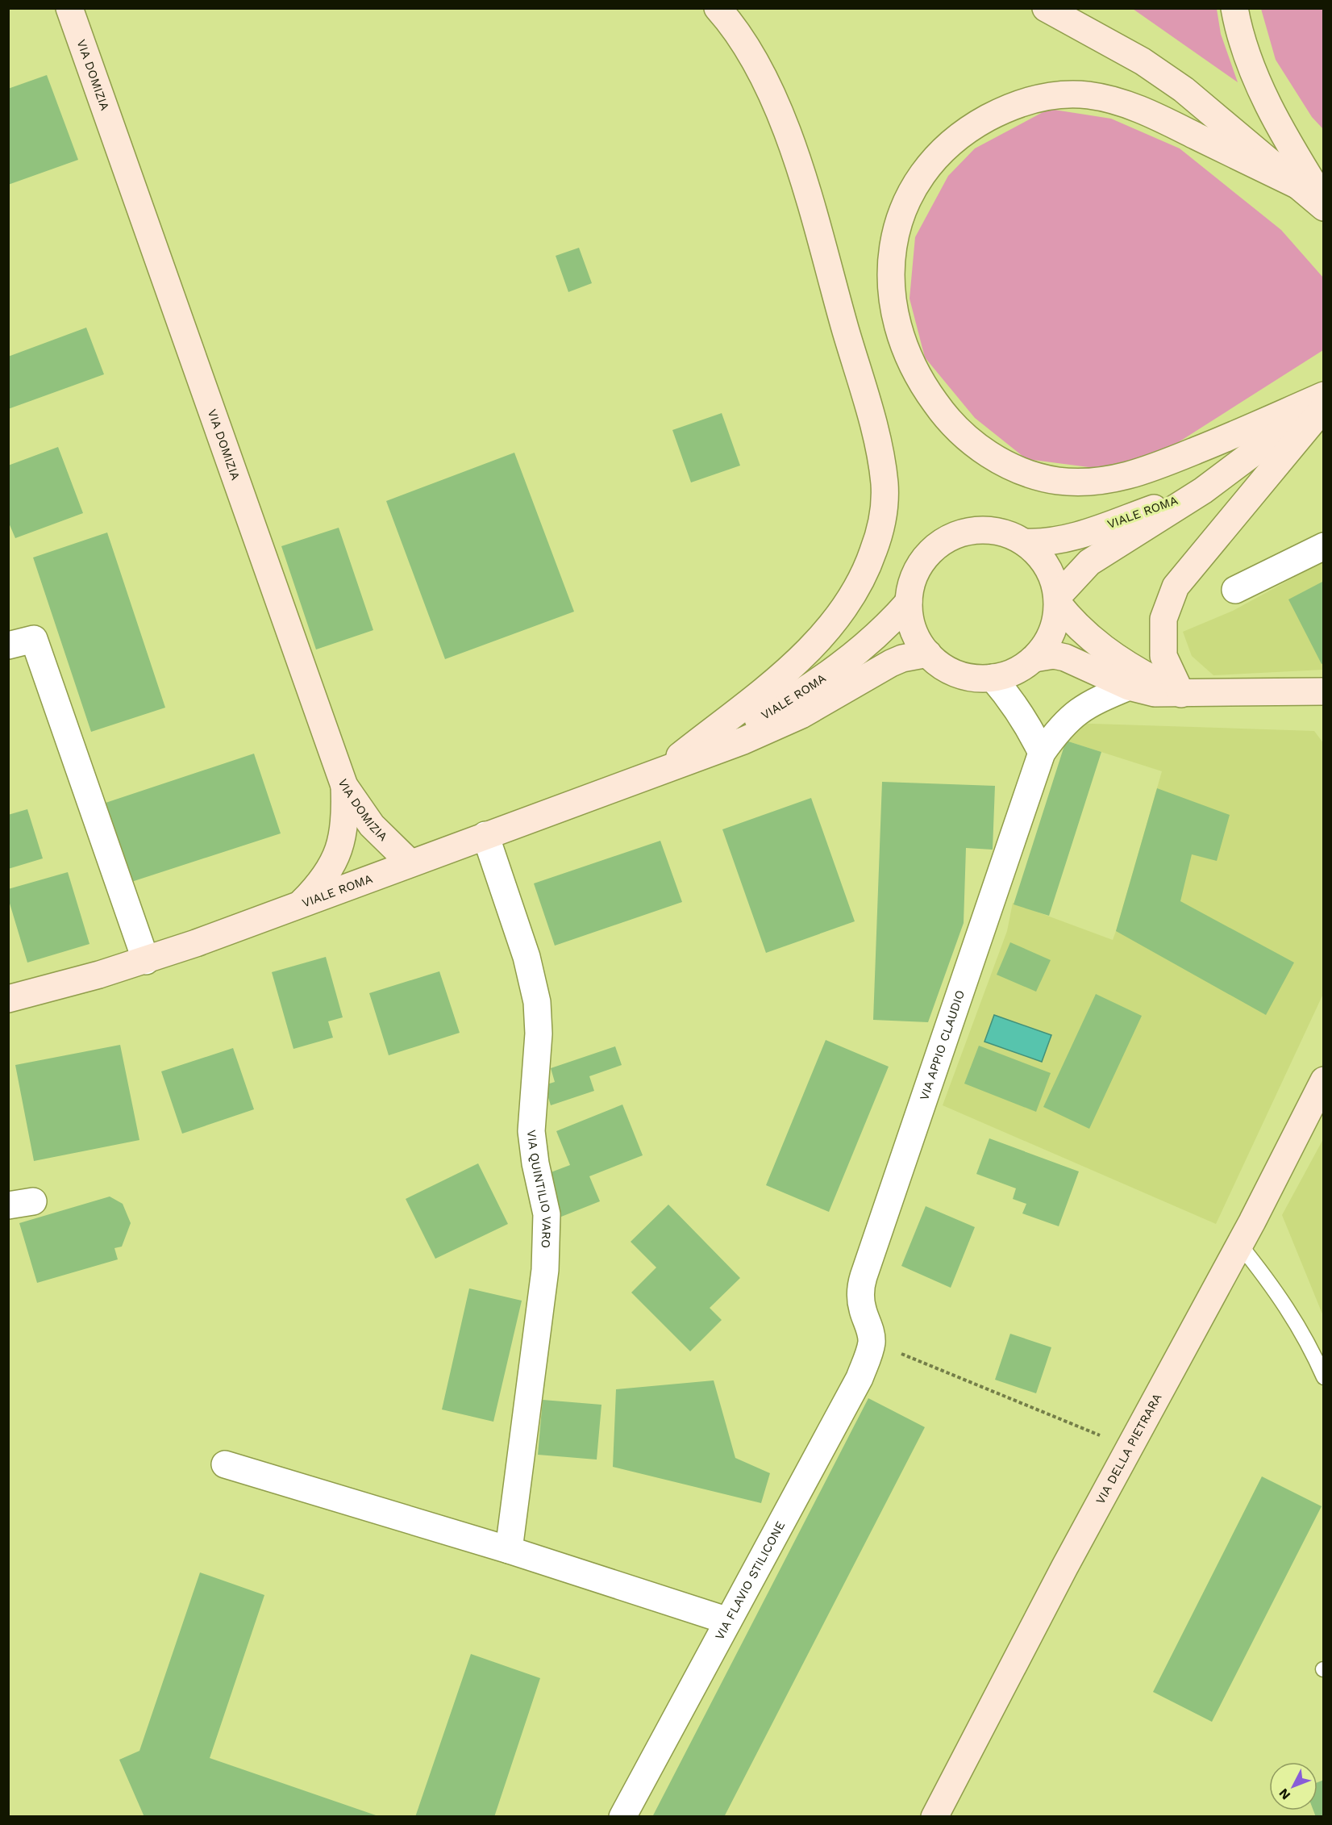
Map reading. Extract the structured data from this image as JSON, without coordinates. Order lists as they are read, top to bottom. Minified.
{"streets":{"street":["VIA DOMIZIA","VIALE ROMA","VIA APPIO CLAUDIO","VIA QUINTILIO VARO","VIA DELLA PIETRARA","VIA FLAVIO STILICONE"]},"crossings":[["VIA DOMIZIA","VIALE ROMA"],["VIALE ROMA","VIA QUINTILIO VARO"],["VIA APPIO CLAUDIO","VIA FLAVIO STILICONE"]],"north":"bottom left"}
